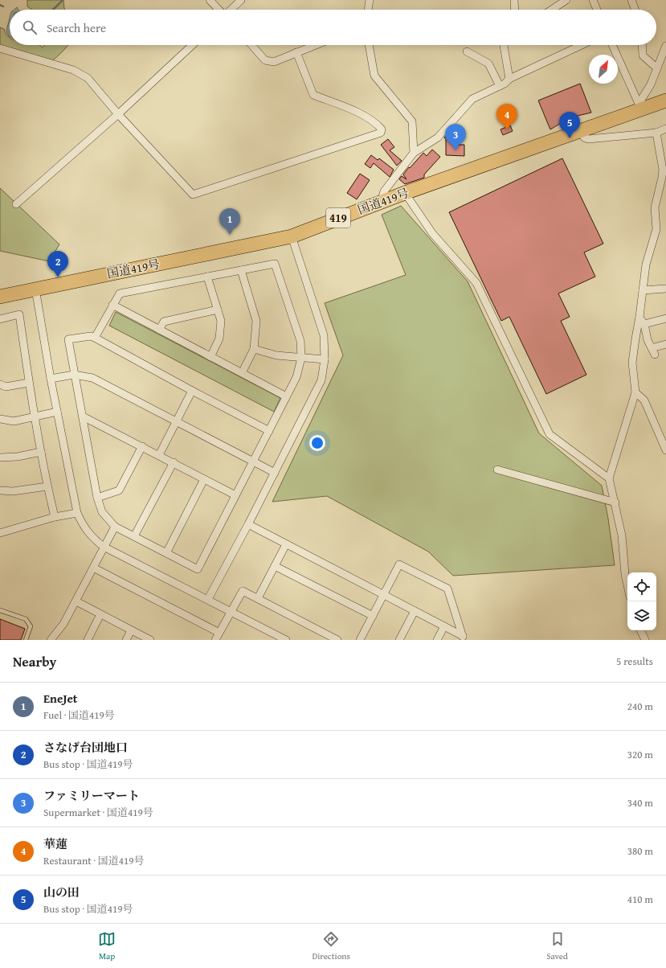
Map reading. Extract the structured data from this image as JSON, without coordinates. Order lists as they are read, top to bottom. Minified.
{"streets":{"highway":["国道419号","419"]},"north":"top right","page":{"search":"Search here","pins":["4","5","3","1","2"],"heading":["Nearby","5 results"],"list":[{"mark":"1","name":"EneJet","note":"Fuel · 国道419号","value":"240 m"},{"mark":"2","name":"さなげ台団地口","note":"Bus stop · 国道419号","value":"320 m"},{"mark":"3","name":"ファミリーマート","note":"Supermarket · 国道419号","value":"340 m"},{"mark":"4","name":"華蓮","note":"Restaurant · 国道419号","value":"380 m"},{"mark":"5","name":"山の田","note":"Bus stop · 国道419号","value":"410 m"}],"nav":["Map","Directions","Saved"]}}
